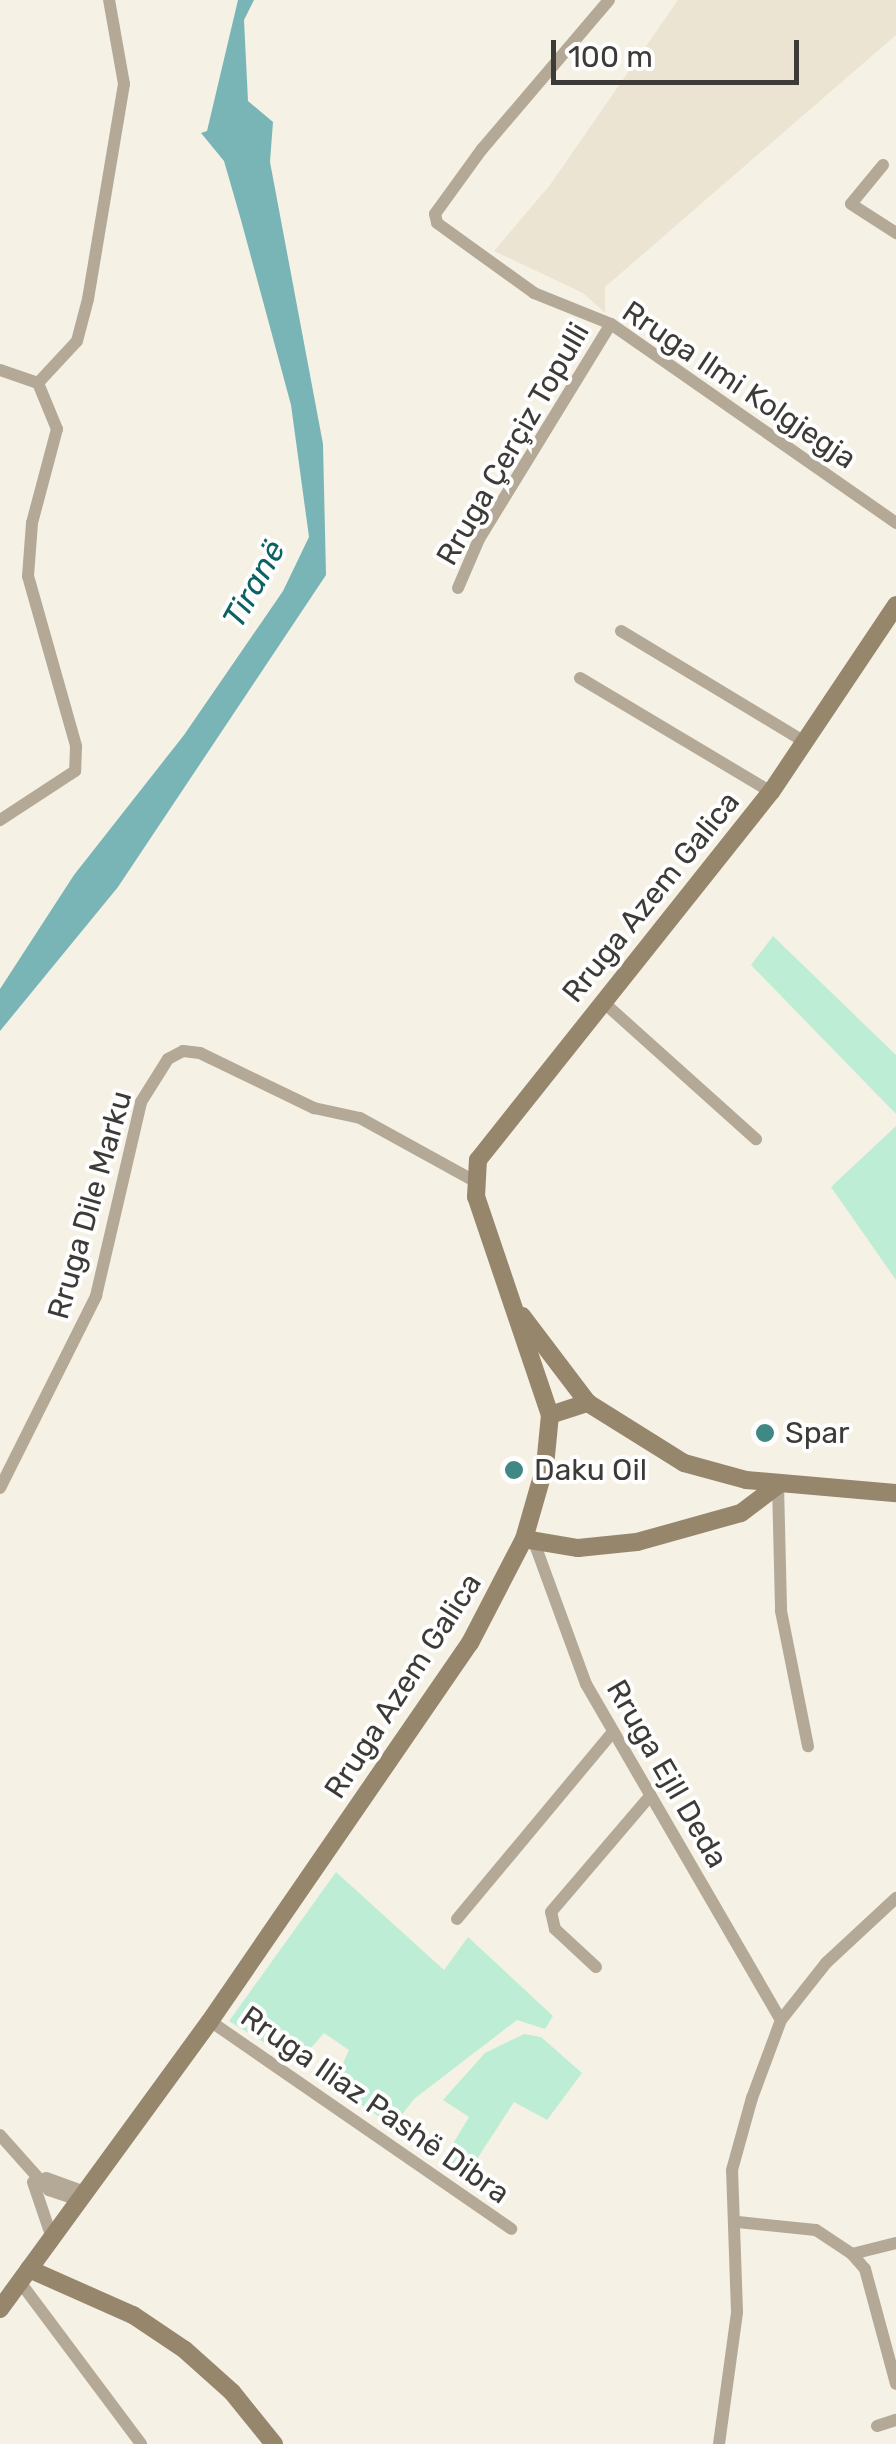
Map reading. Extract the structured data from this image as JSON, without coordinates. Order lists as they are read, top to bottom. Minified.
{"streets":{"main road":["Rruga Azem Galica"],"street":["Rruga Ilmi Kolgjegja","Rruga Çerçiz Topulli","Rruga Dile Marku","Rruga Ejll Deda","Rruga Iliaz Pashë Dibra"]},"crossings":[["Rruga Ilmi Kolgjegja","Rruga Çerçiz Topulli"],["Rruga Azem Galica","Rruga Dile Marku"],["Rruga Azem Galica","Rruga Ejll Deda"],["Rruga Azem Galica","Rruga Iliaz Pashë Dibra"]],"water":["Tiranë"],"places":["Spar","Daku Oil"],"scale_bar":"100 m"}
